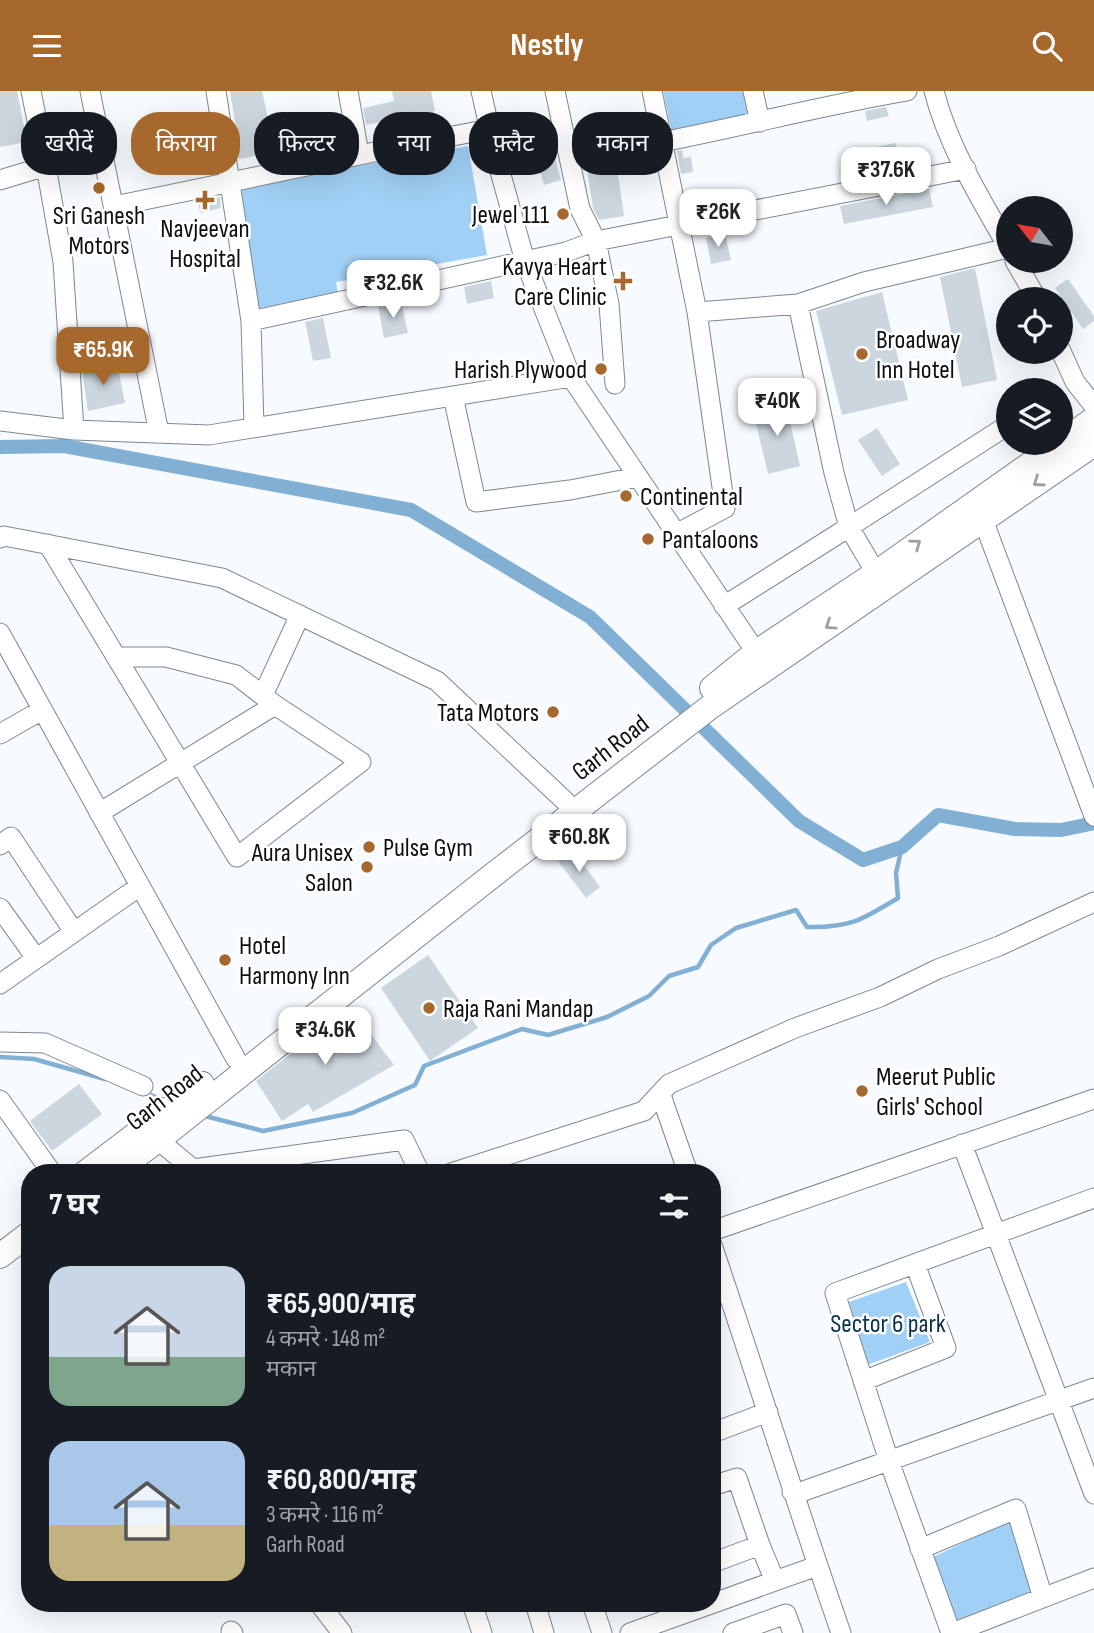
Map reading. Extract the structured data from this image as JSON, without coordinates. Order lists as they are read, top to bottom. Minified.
{"streets":{"main road":["Garh Road"]},"parks":["Sector 6 park"],"places":{"other":["Sri Ganesh Motors","Jewel 111","Broadway Inn Hotel","Harish Plywood","Continental","Pantaloons","Tata Motors","Pulse Gym","Aura Unisex Salon","Hotel Harmony Inn","Raja Rani Mandap","Meerut Public Girls' School"],"health":["Navjeevan Hospital","Kavya Heart Care Clinic"]},"north":"top left","page":{"header":"Nestly","chip":["खरीदें","किराया","फ़िल्टर","नया","फ़्लैट","मकान"],"price":["₹37.6K","₹26K","₹32.6K","₹65.9K","₹40K","₹60.8K","₹34.6K"],"heading":"7 घर","list":[{"name":"₹65,900/माह","note":"4 कमरे · 148 m² · मकान"},{"name":"₹60,800/माह","note":"3 कमरे · 116 m² · Garh Road"}]}}
